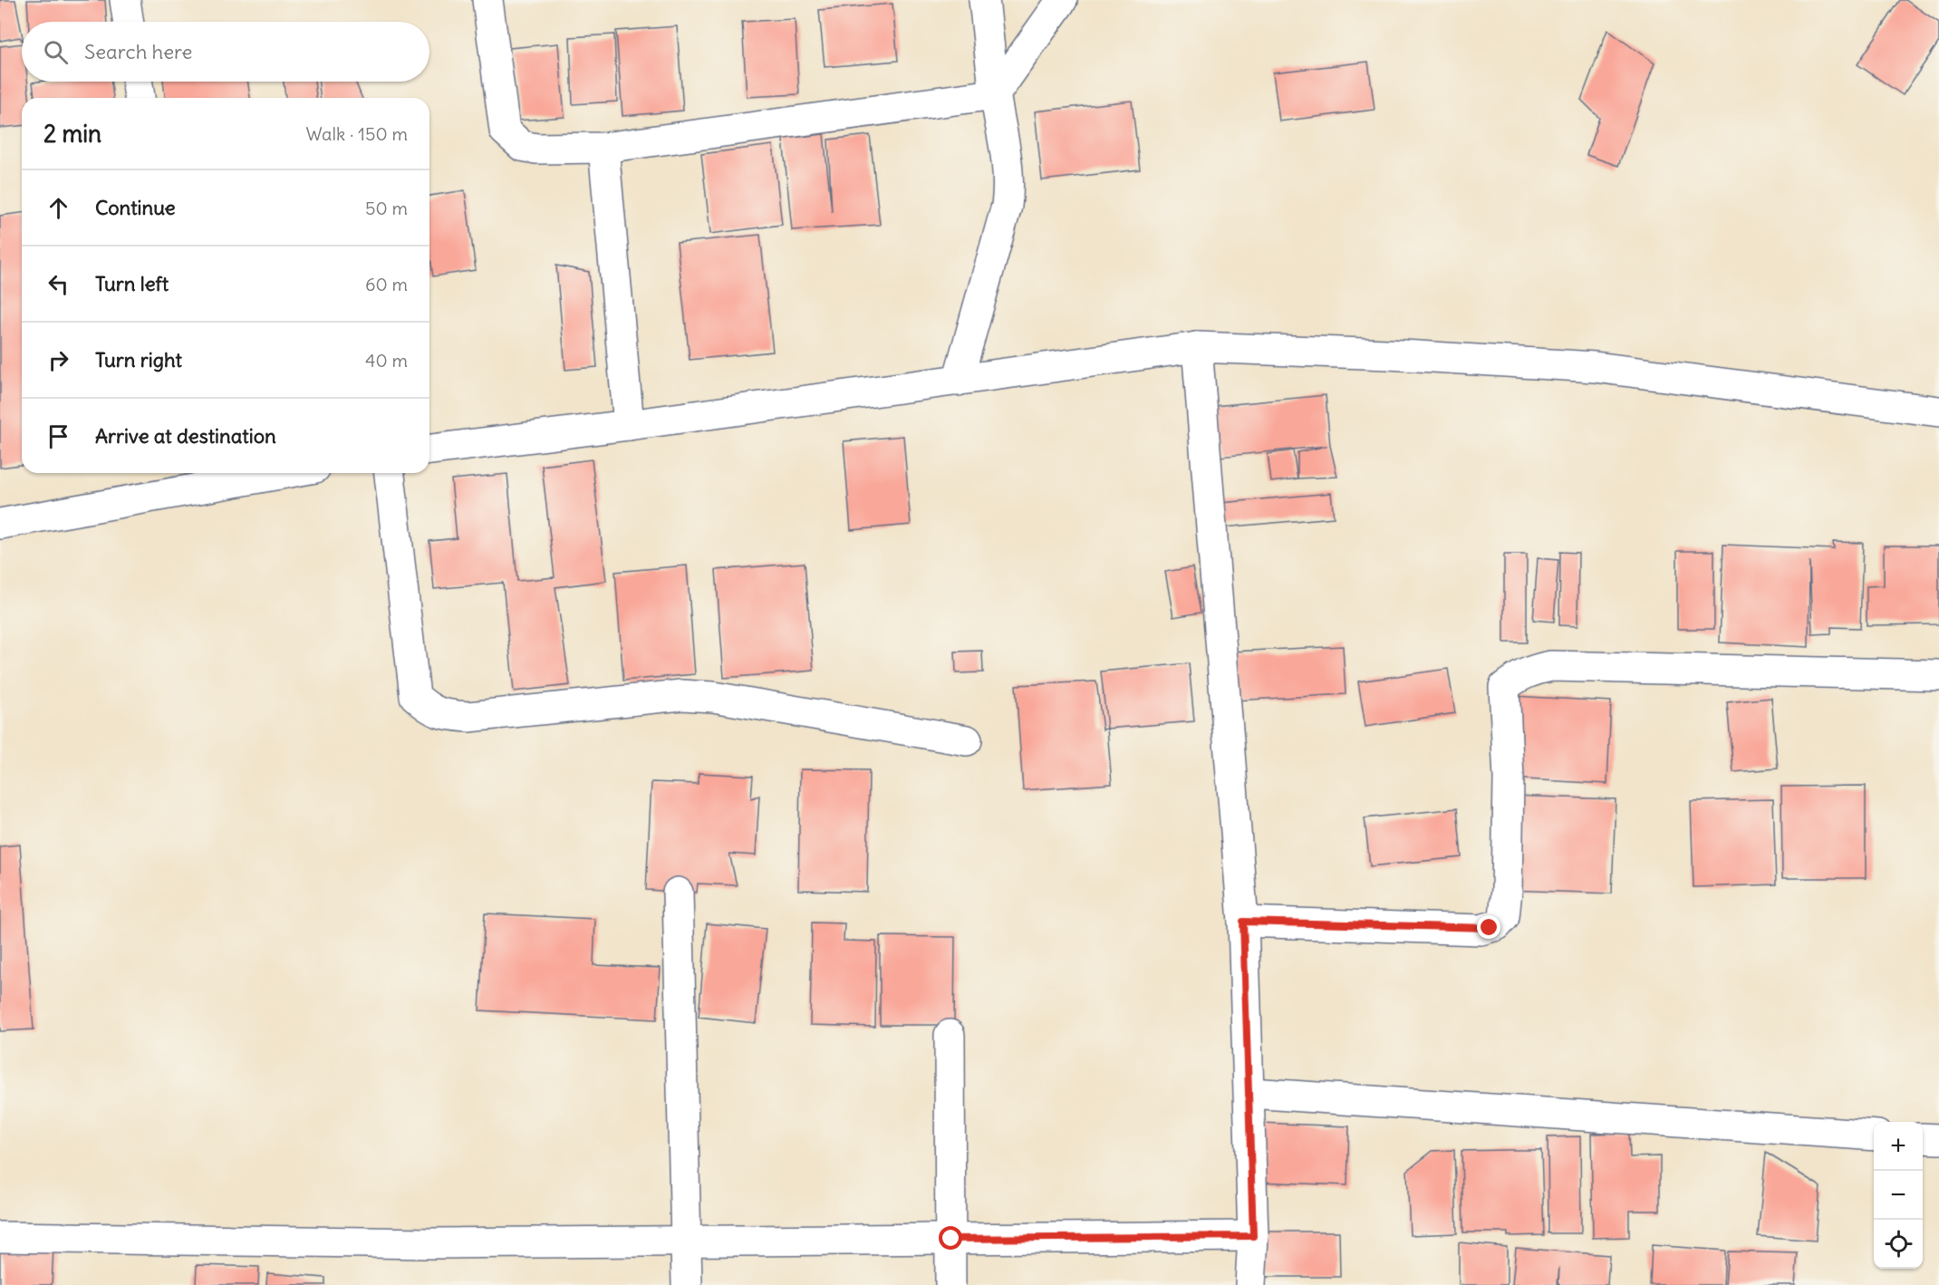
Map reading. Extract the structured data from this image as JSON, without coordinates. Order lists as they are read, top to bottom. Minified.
{"page":{"search":"Search here","heading":["2 min","Walk · 150 m"],"list":[["Continue","50 m"],["Turn left","60 m"],["Turn right","40 m"],"Arrive at destination"],"map_buttons":["+","−"]}}
